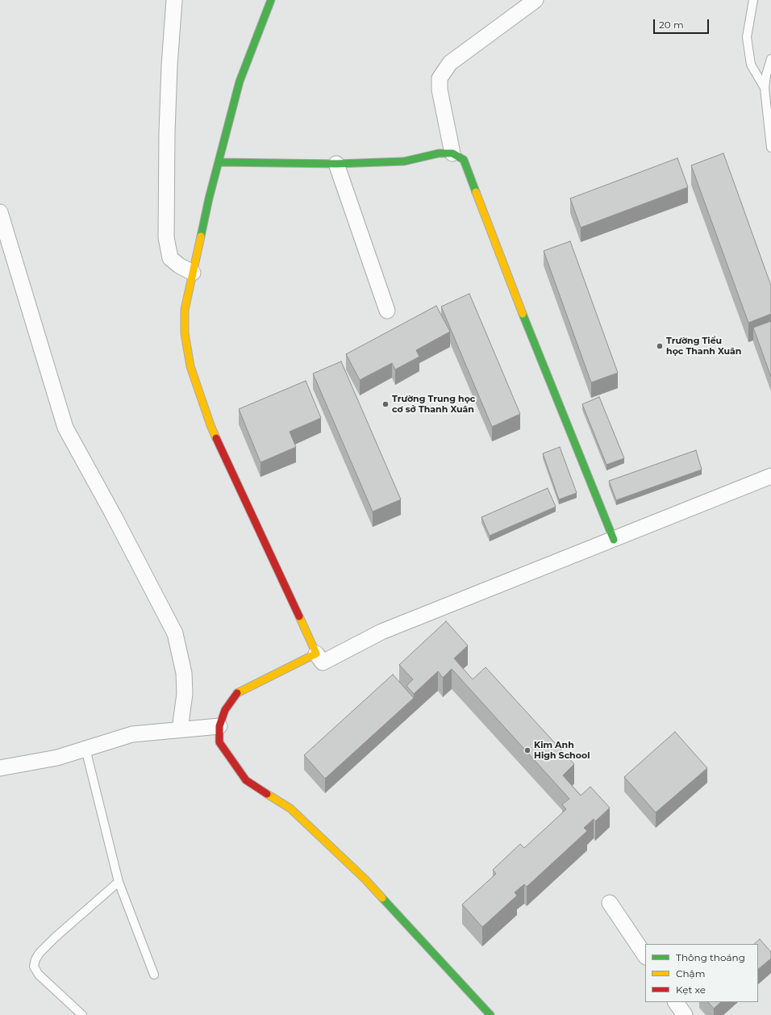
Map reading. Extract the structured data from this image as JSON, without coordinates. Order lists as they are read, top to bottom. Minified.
{"places":["Trường Tiểu học Thanh Xuân","Trường Trung học cơ sở Thanh Xuân","Kim Anh High School"],"legend":["Thông thoáng","Chậm","Kẹt xe"],"scale_bar":"20 m"}
